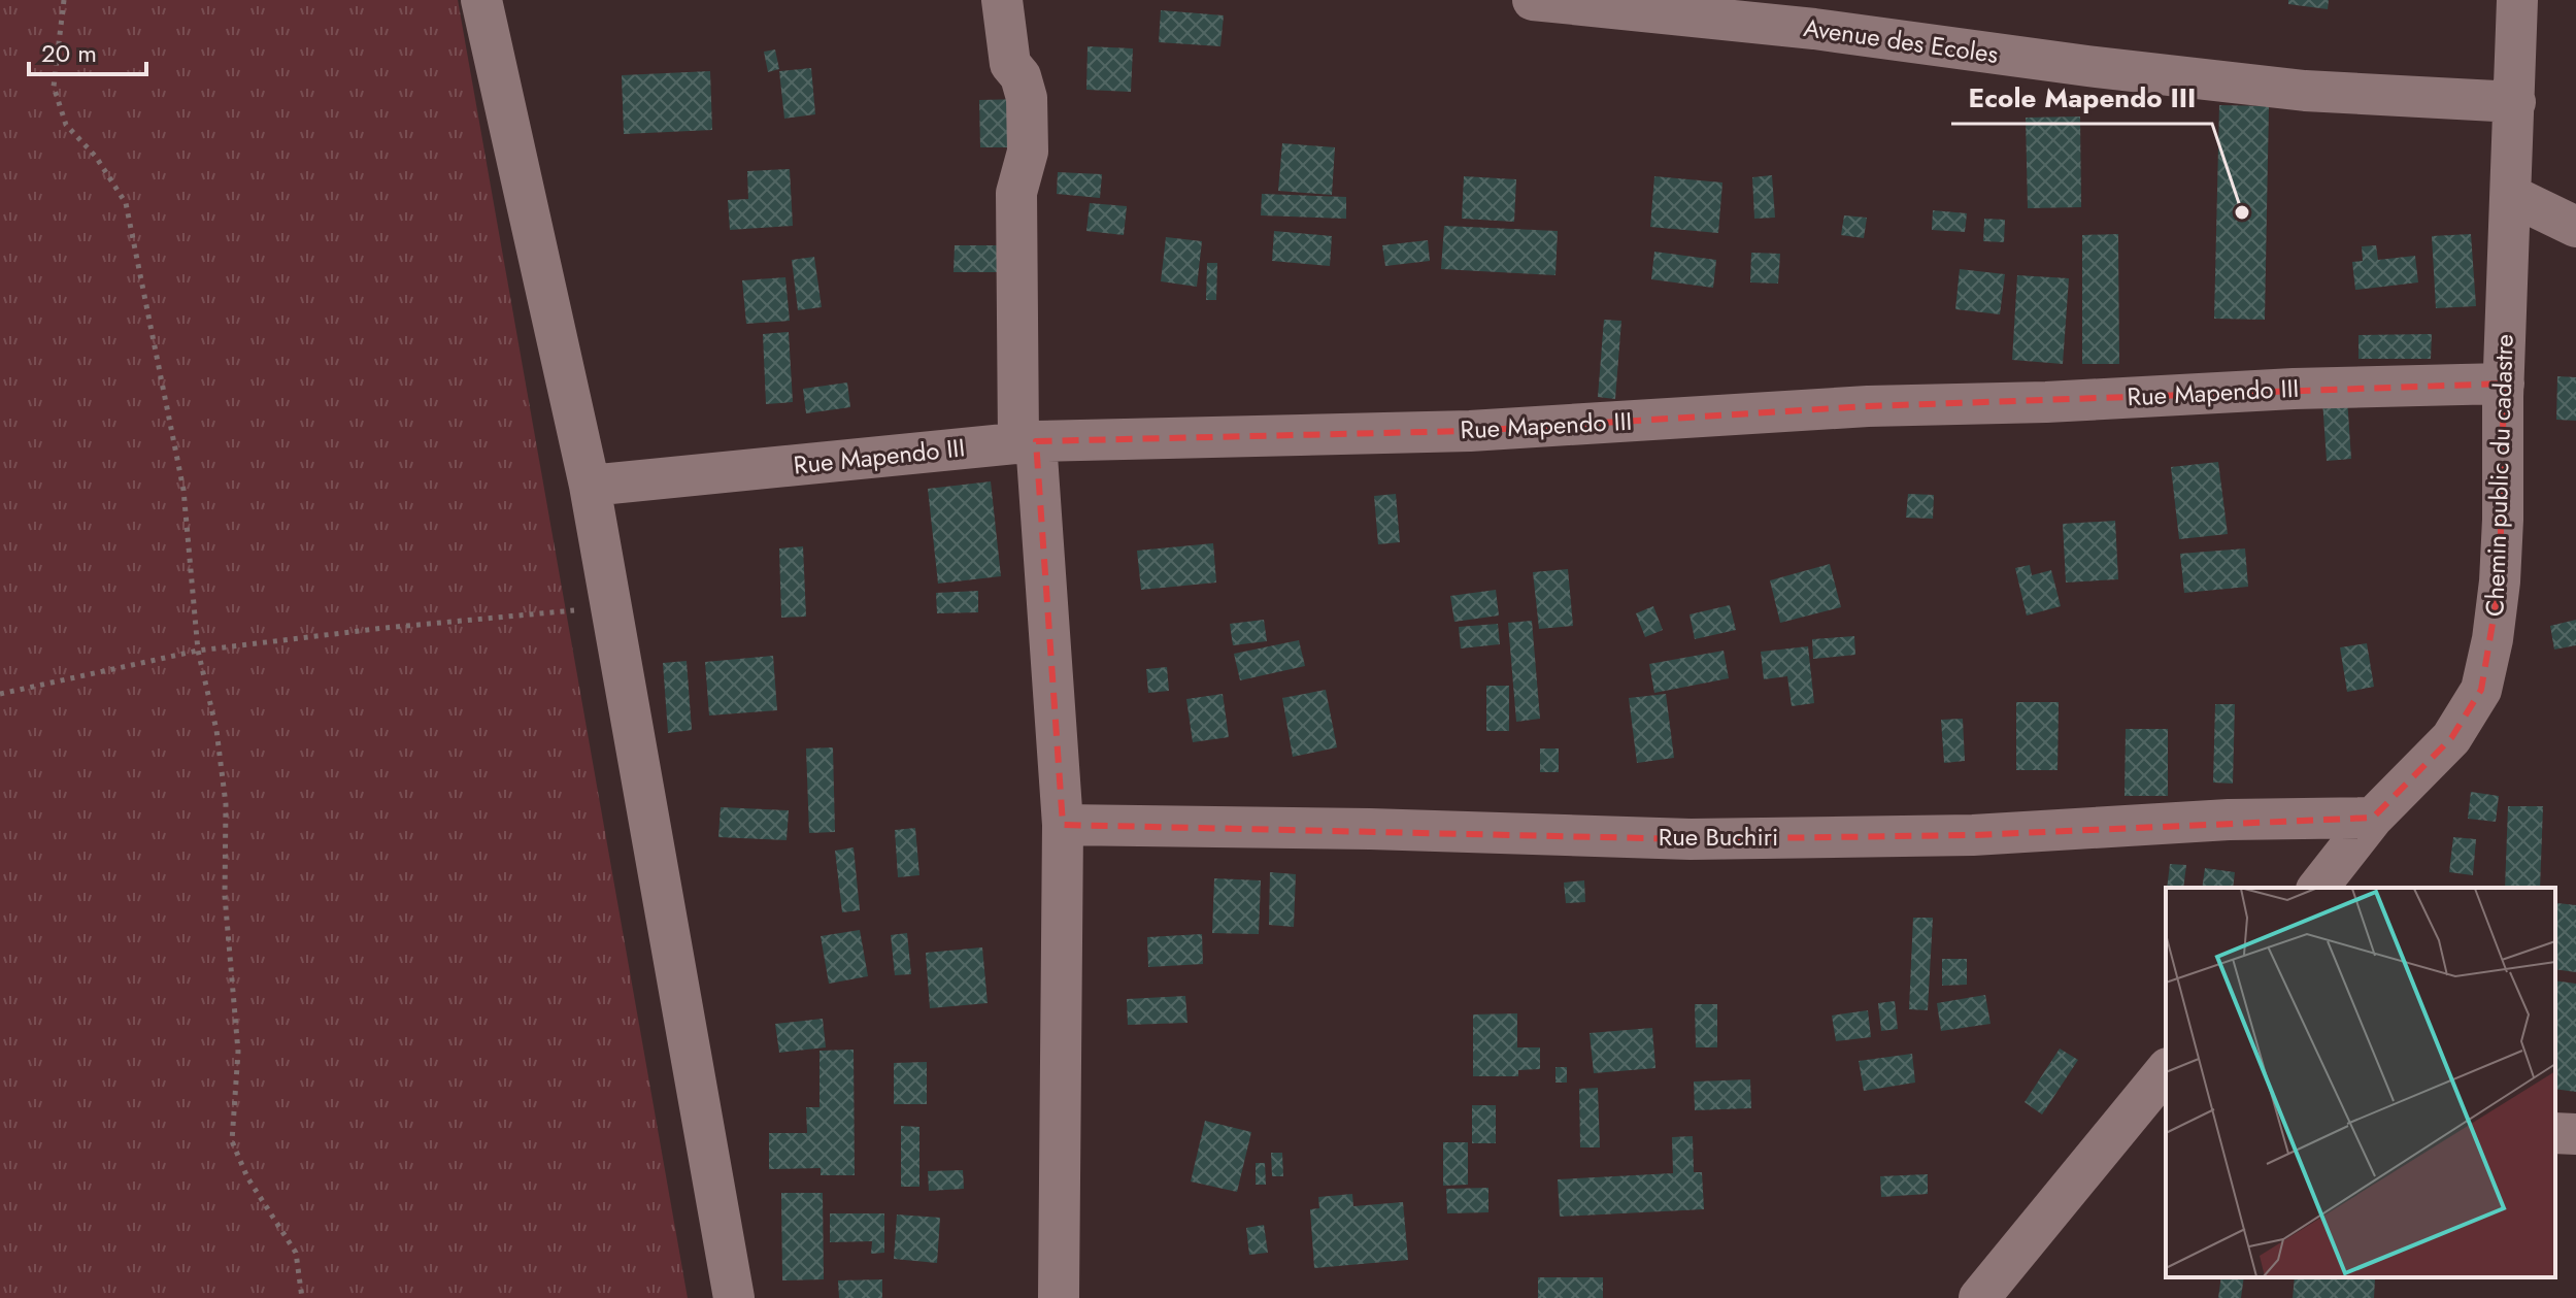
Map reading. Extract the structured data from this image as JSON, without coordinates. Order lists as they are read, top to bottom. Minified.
{"streets":{"street":["Avenue des Ecoles","Rue Mapendo III","Chemin public du cadastre","Rue Buchiri"]},"crossings":[["Avenue des Ecoles","Chemin public du cadastre"],["Rue Mapendo III","Chemin public du cadastre"],["Chemin public du cadastre","Rue Buchiri"]],"places":["Ecole Mapendo III"],"scale_bar":"20 m"}
